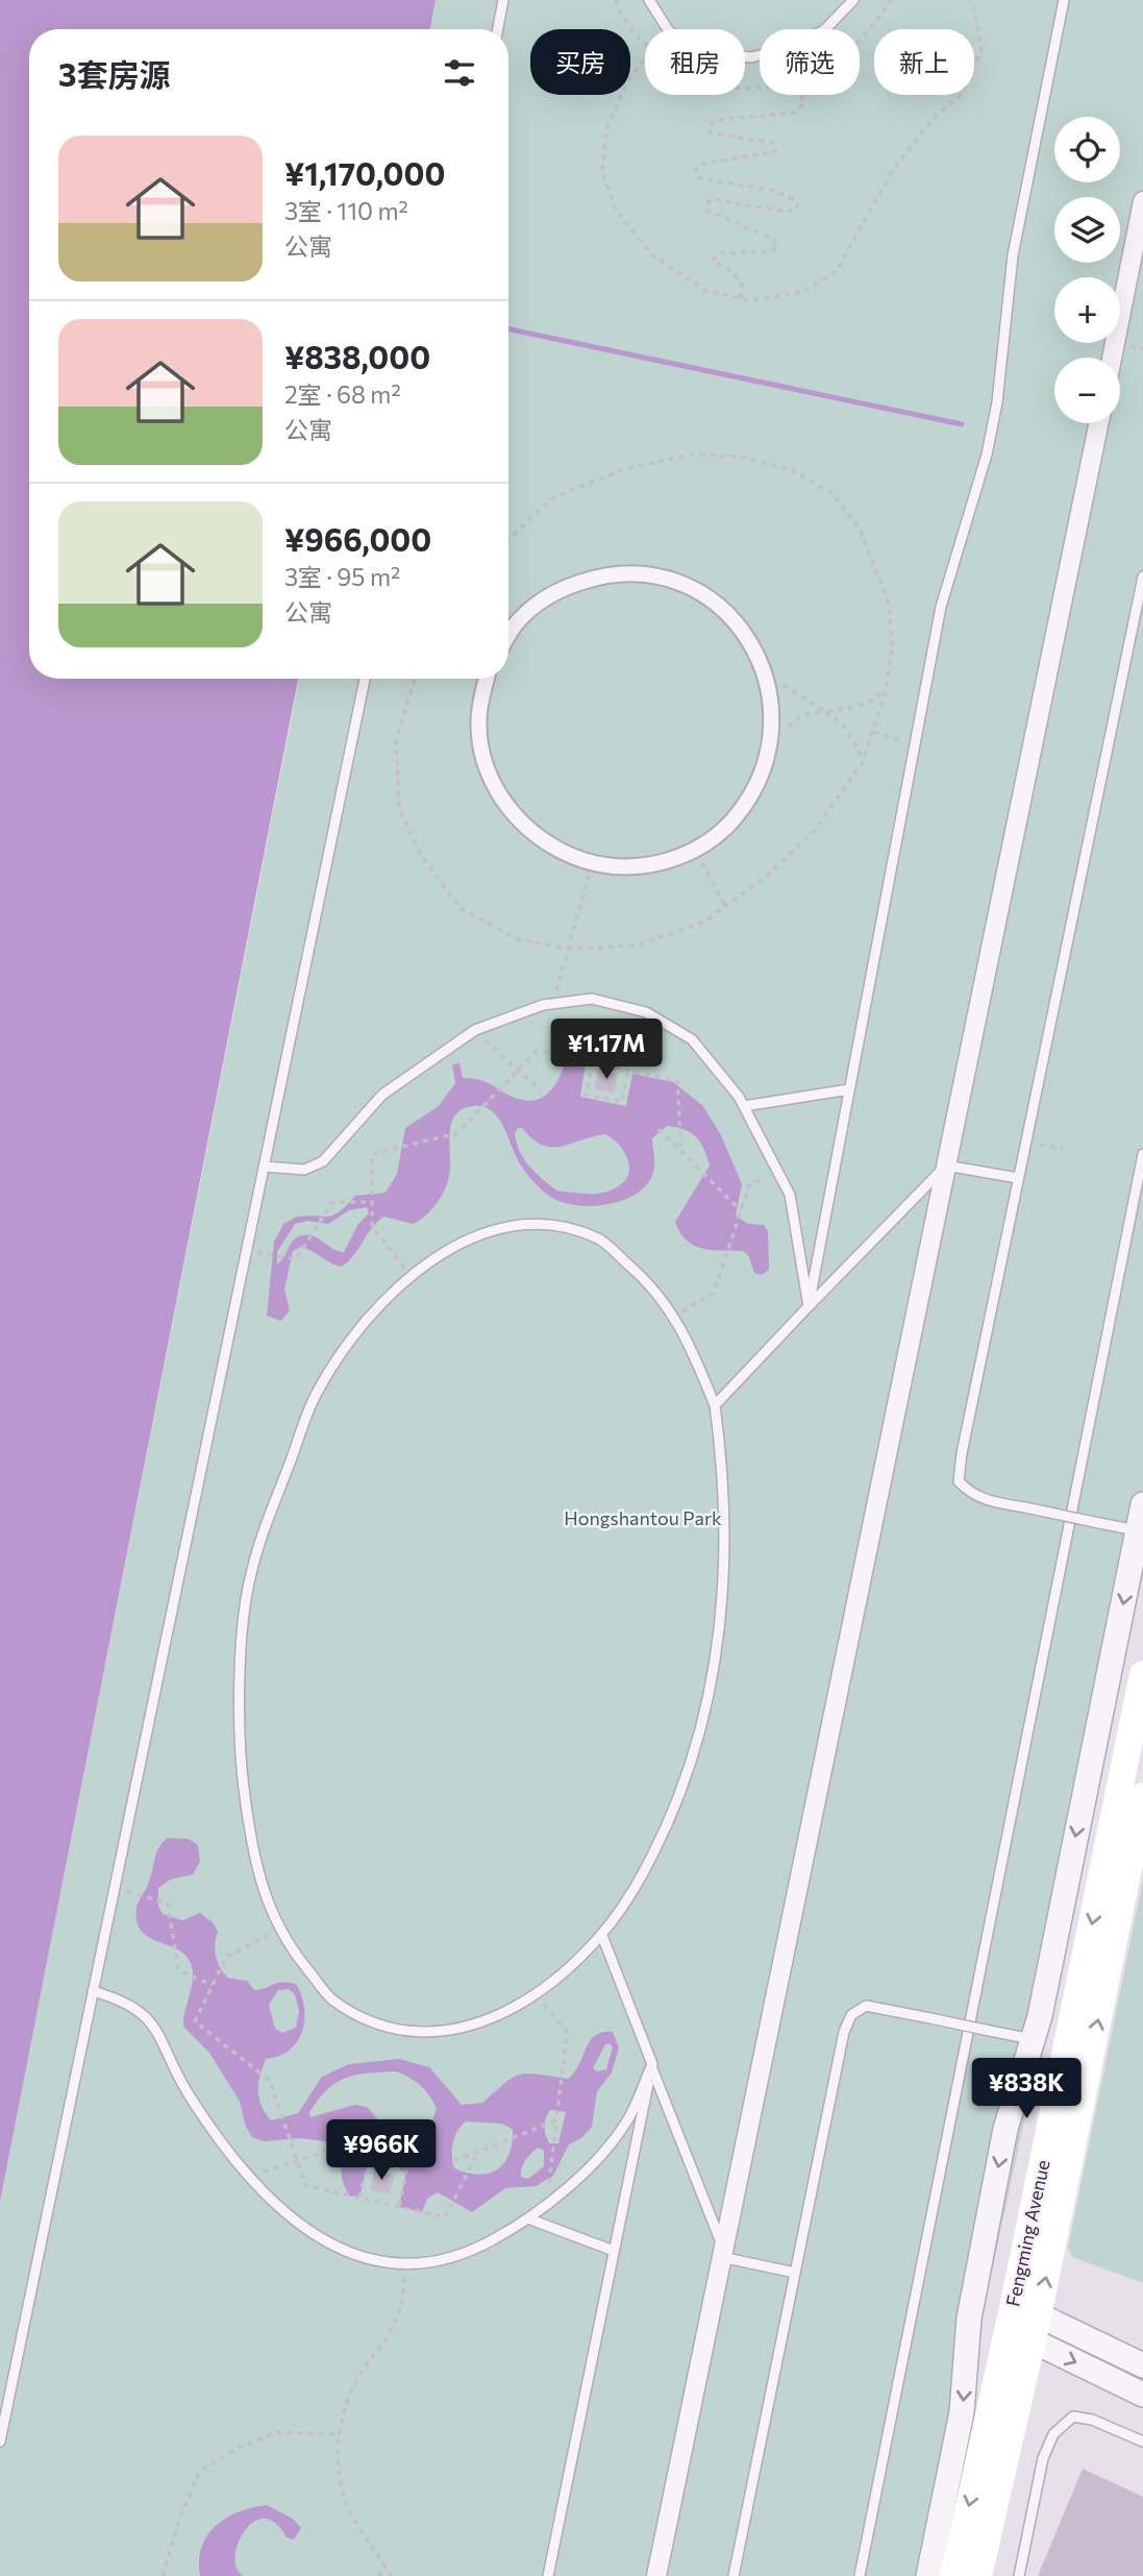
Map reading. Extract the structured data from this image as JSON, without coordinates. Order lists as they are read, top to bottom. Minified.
{"streets":{"main road":["Fengming Avenue"]},"parks":["Hongshantou Park"],"page":{"chip":["买房","租房","筛选","新上"],"heading":"3套房源","map_buttons":["+","−"],"list":[{"name":"¥1,170,000","note":"3室 · 110 m² · 公寓"},{"name":"¥838,000","note":"2室 · 68 m² · 公寓"},{"name":"¥966,000","note":"3室 · 95 m² · 公寓"}],"price":["¥1.17M","¥838K","¥966K"]}}
